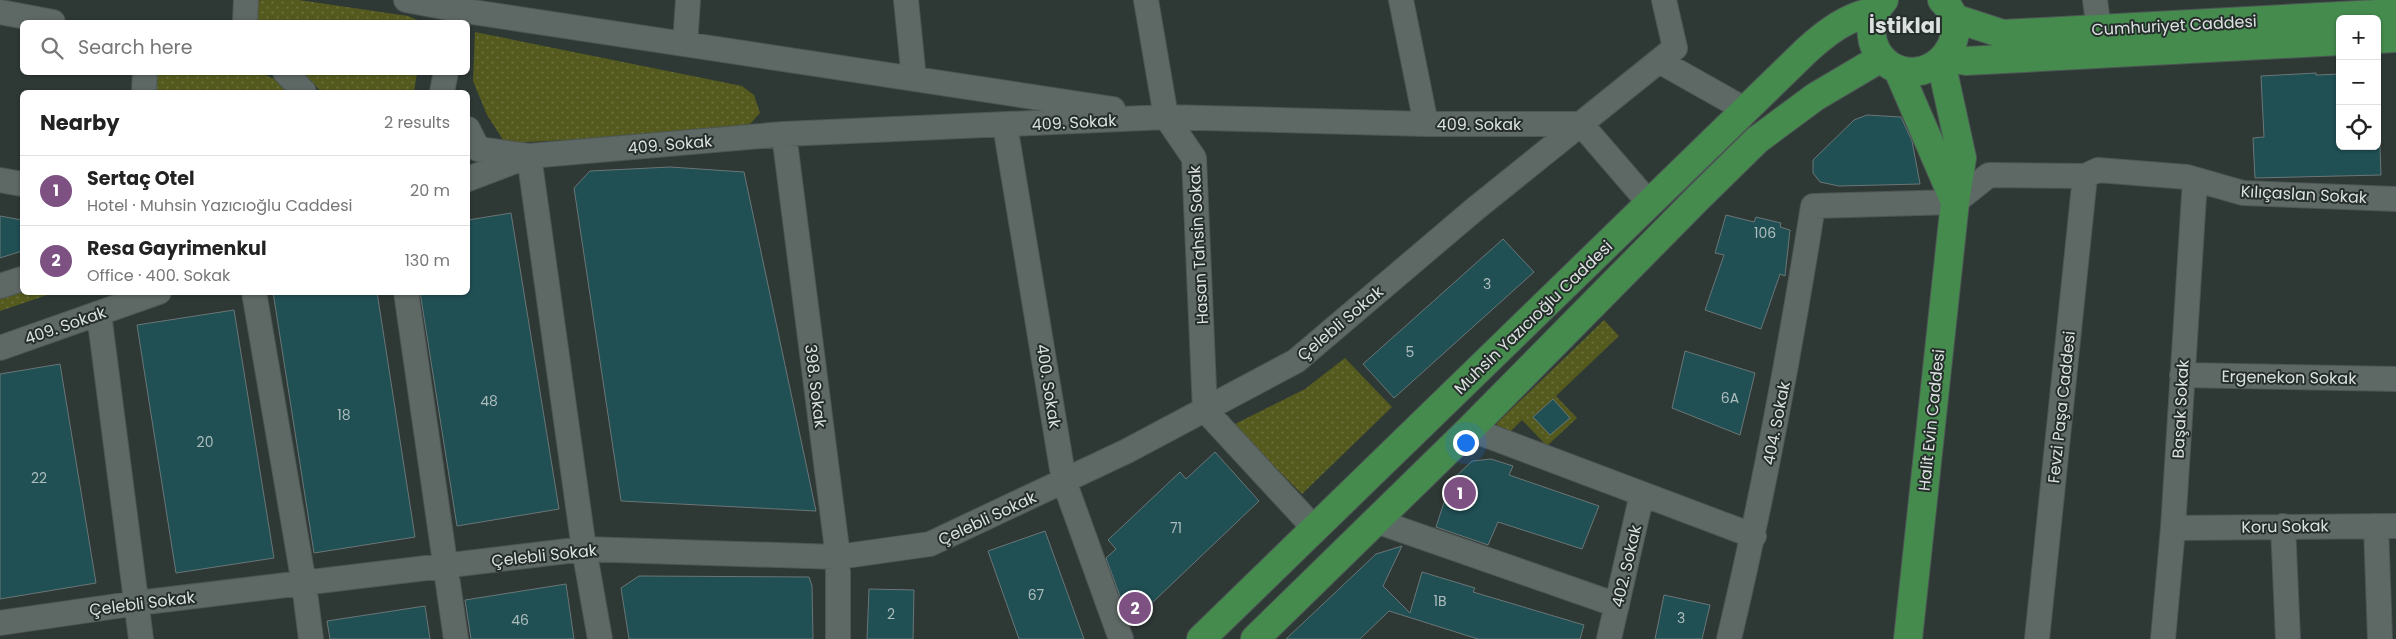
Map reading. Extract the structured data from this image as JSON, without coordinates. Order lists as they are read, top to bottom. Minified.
{"streets":{"main road":["Cumhuriyet Caddesi","Muhsin Yazıcıoğlu Caddesi","Halit Evin Caddesi"],"street":["409. Sokak","Kılıçaslan Sokak","Hasan Tahsin Sokak","Çelebli Sokak","Ergenekon Sokak","398. Sokak","400. Sokak","Fevzi Paşa Caddesi","Başak Sokak","404. Sokak","Koru Sokak","402. Sokak"]},"crossings":[["Cumhuriyet Caddesi","Halit Evin Caddesi"],["409. Sokak","Hasan Tahsin Sokak"],["409. Sokak","Çelebli Sokak"],["409. Sokak","398. Sokak"],["409. Sokak","400. Sokak"],["Kılıçaslan Sokak","Fevzi Paşa Caddesi"],["Kılıçaslan Sokak","Başak Sokak"],["Kılıçaslan Sokak","Halit Evin Caddesi"],["Kılıçaslan Sokak","404. Sokak"],["Hasan Tahsin Sokak","Çelebli Sokak"],["Muhsin Yazıcıoğlu Caddesi","Halit Evin Caddesi"],["Çelebli Sokak","398. Sokak"],["Çelebli Sokak","400. Sokak"],["Ergenekon Sokak","Başak Sokak"],["Başak Sokak","Koru Sokak"],["Halit Evin Caddesi","404. Sokak"]],"districts":["İstiklal"],"house_numbers":["106","3","5","6A","48","18","20","22","71","67","1B","2","3","46"],"page":{"map_buttons":["+","−"],"search":"Search here","heading":["Nearby","2 results"],"list":[{"mark":"1","name":"Sertaç Otel","note":"Hotel · Muhsin Yazıcıoğlu Caddesi","value":"20 m"},{"mark":"2","name":"Resa Gayrimenkul","note":"Office · 400. Sokak","value":"130 m"}],"pins":["1","2"]}}
